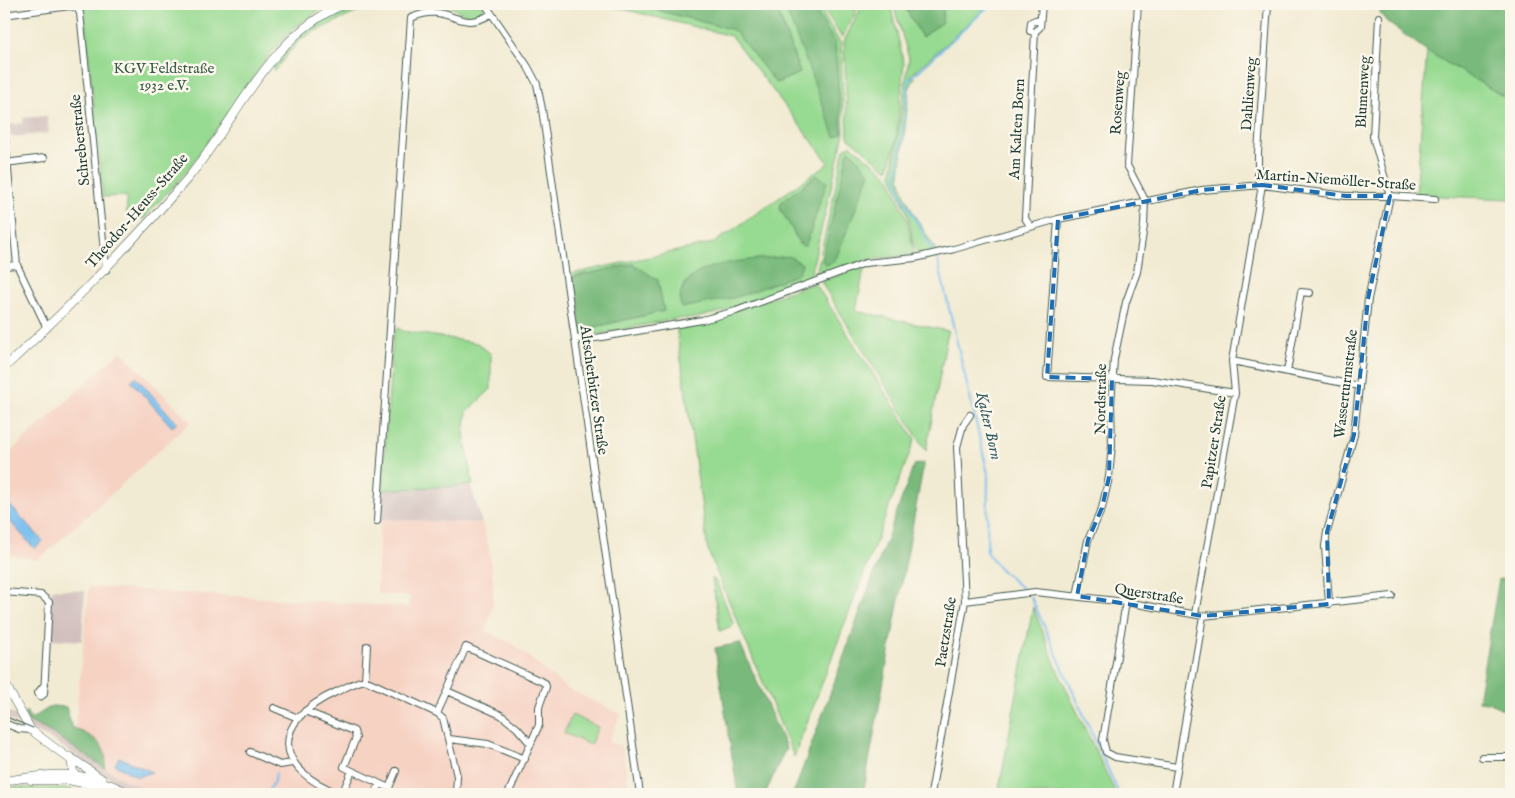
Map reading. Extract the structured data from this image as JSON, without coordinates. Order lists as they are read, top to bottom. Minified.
{"streets":{"street":["Blumenweg","Dahlienweg","Rosenweg","Am Kalten Born","Schreberstraße","Martin-Niemöller-Straße","Theodor-Heuss-Straße","Wasserturmstraße","Altscherbitzer Straße","Nordstraße","Papitzer Straße","Querstraße","Paetzstraße"]},"crossings":[["Blumenweg","Martin-Niemöller-Straße"],["Blumenweg","Wasserturmstraße"],["Dahlienweg","Martin-Niemöller-Straße"],["Dahlienweg","Papitzer Straße"],["Rosenweg","Martin-Niemöller-Straße"],["Rosenweg","Nordstraße"],["Am Kalten Born","Martin-Niemöller-Straße"],["Schreberstraße","Theodor-Heuss-Straße"],["Martin-Niemöller-Straße","Wasserturmstraße"],["Martin-Niemöller-Straße","Altscherbitzer Straße"],["Martin-Niemöller-Straße","Nordstraße"],["Martin-Niemöller-Straße","Papitzer Straße"],["Wasserturmstraße","Querstraße"],["Nordstraße","Querstraße"],["Papitzer Straße","Querstraße"],["Querstraße","Paetzstraße"]],"water":["Kalter Born"],"parks":["KGV Feldstraße 1932 e.V."]}
